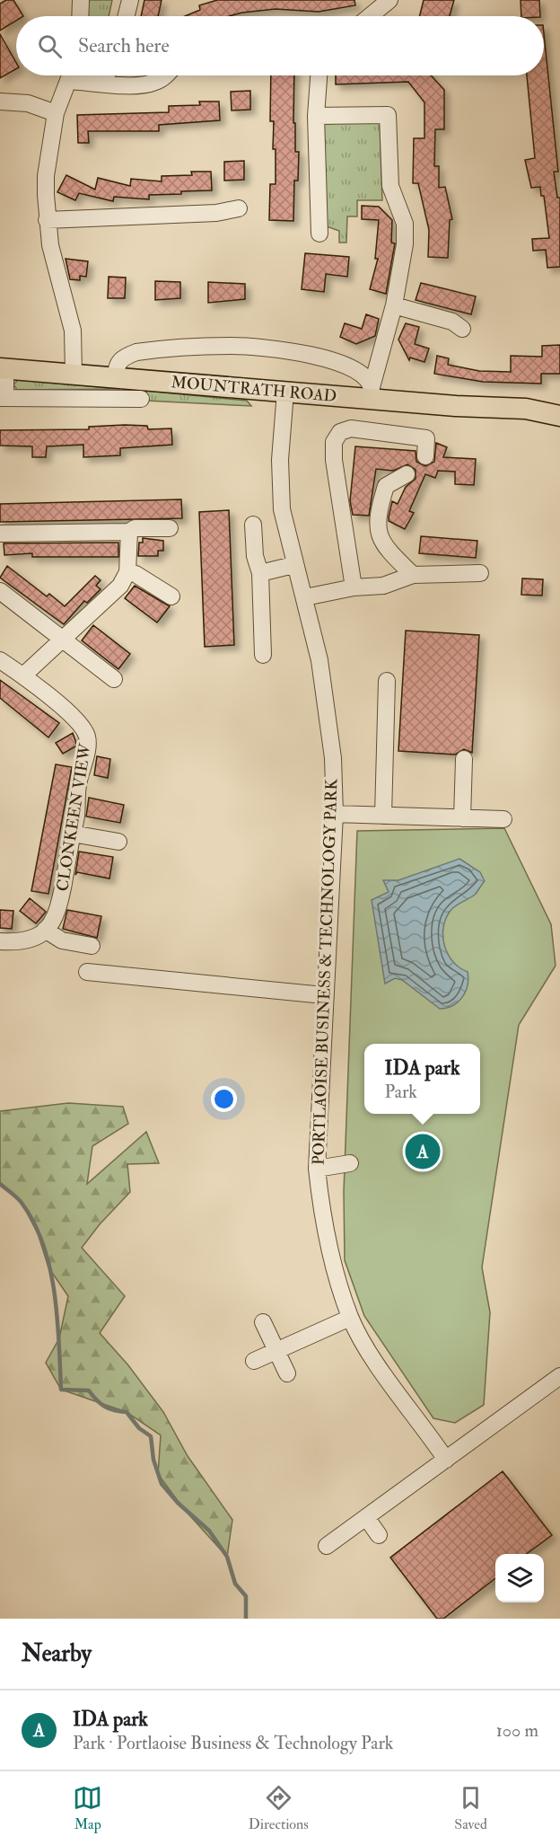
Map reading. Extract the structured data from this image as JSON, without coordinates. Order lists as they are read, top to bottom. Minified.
{"streets":{"main road":["MOUNTRATH ROAD"],"street":["CLONKEEN VIEW","PORTLAOISE BUSINESS & TECHNOLOGY PARK"]},"crossings":[["MOUNTRATH ROAD","PORTLAOISE BUSINESS & TECHNOLOGY PARK"]],"page":{"search":"Search here","popup":["IDA park","Park"],"pins":"A","heading":"Nearby","list":[{"mark":"A","name":"IDA park","note":"Park · Portlaoise Business & Technology Park","value":"100 m"}],"nav":["Map","Directions","Saved"]}}
